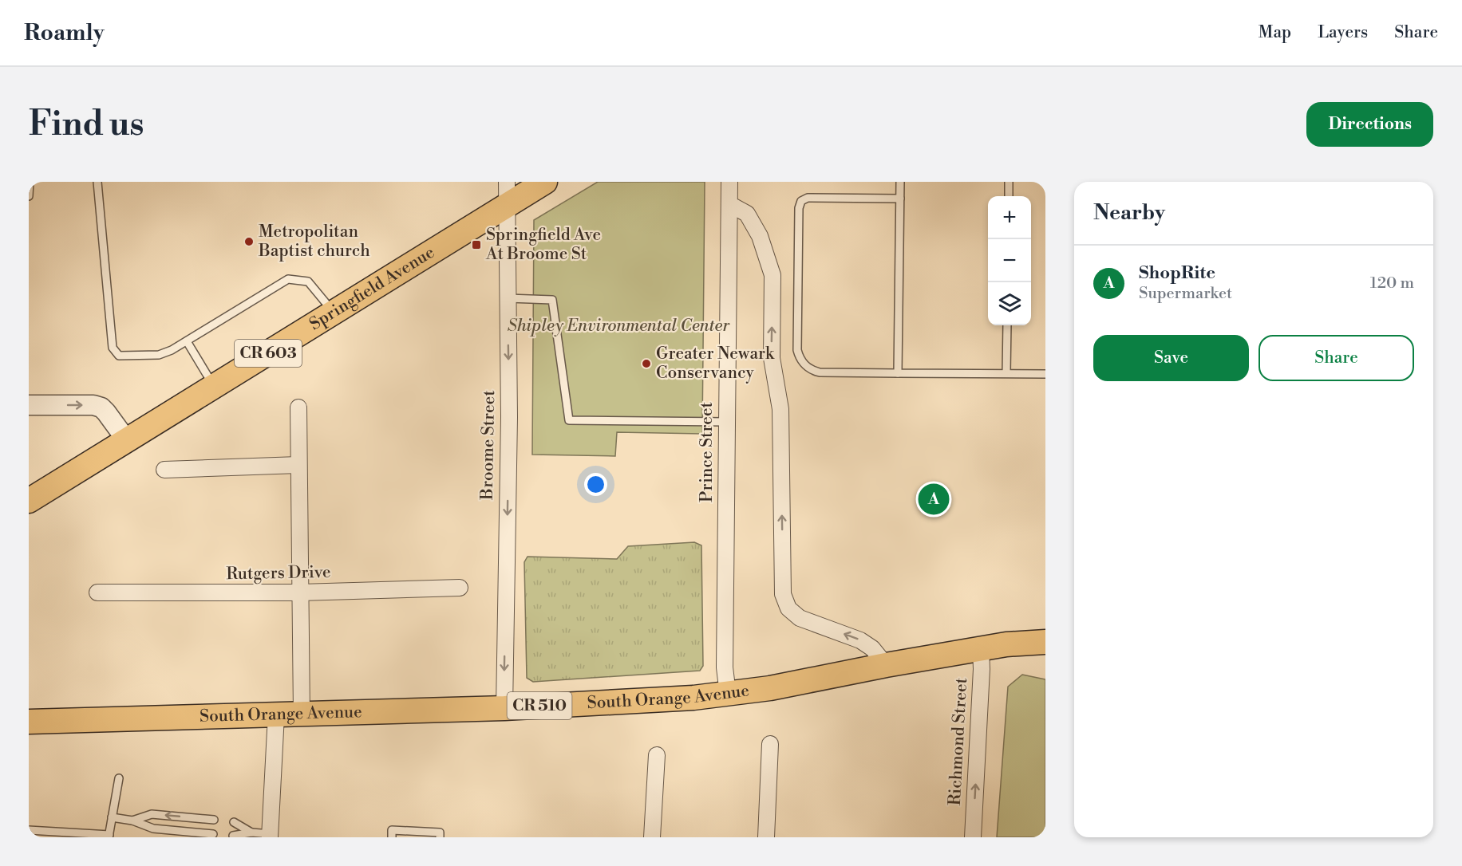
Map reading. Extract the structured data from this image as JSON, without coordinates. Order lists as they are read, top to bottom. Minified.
{"streets":{"main road":["Springfield Avenue","CR 603","South Orange Avenue","CR 510"],"street":["Broome Street","Prince Street","Rutgers Drive","Richmond Street"]},"crossings":[["Springfield Avenue","Broome Street"],["Broome Street","South Orange Avenue"],["Prince Street","South Orange Avenue"],["South Orange Avenue","Richmond Street"]],"one_way":["Broome Street","Richmond Street"],"parks":["Shipley Environmental Center"],"places":{"other":["Metropolitan Baptist church","Greater Newark Conservancy"],"transit":["Springfield Ave At Broome St"]},"page":{"header":"Roamly","nav":["Map","Layers","Share"],"buttons":["Directions",["Save","Share"]],"title":"Find us","heading":"Nearby","map_buttons":["+","−"],"list":[{"mark":"A","name":"ShopRite","note":"Supermarket","value":"120 m"}],"pins":"A"}}
